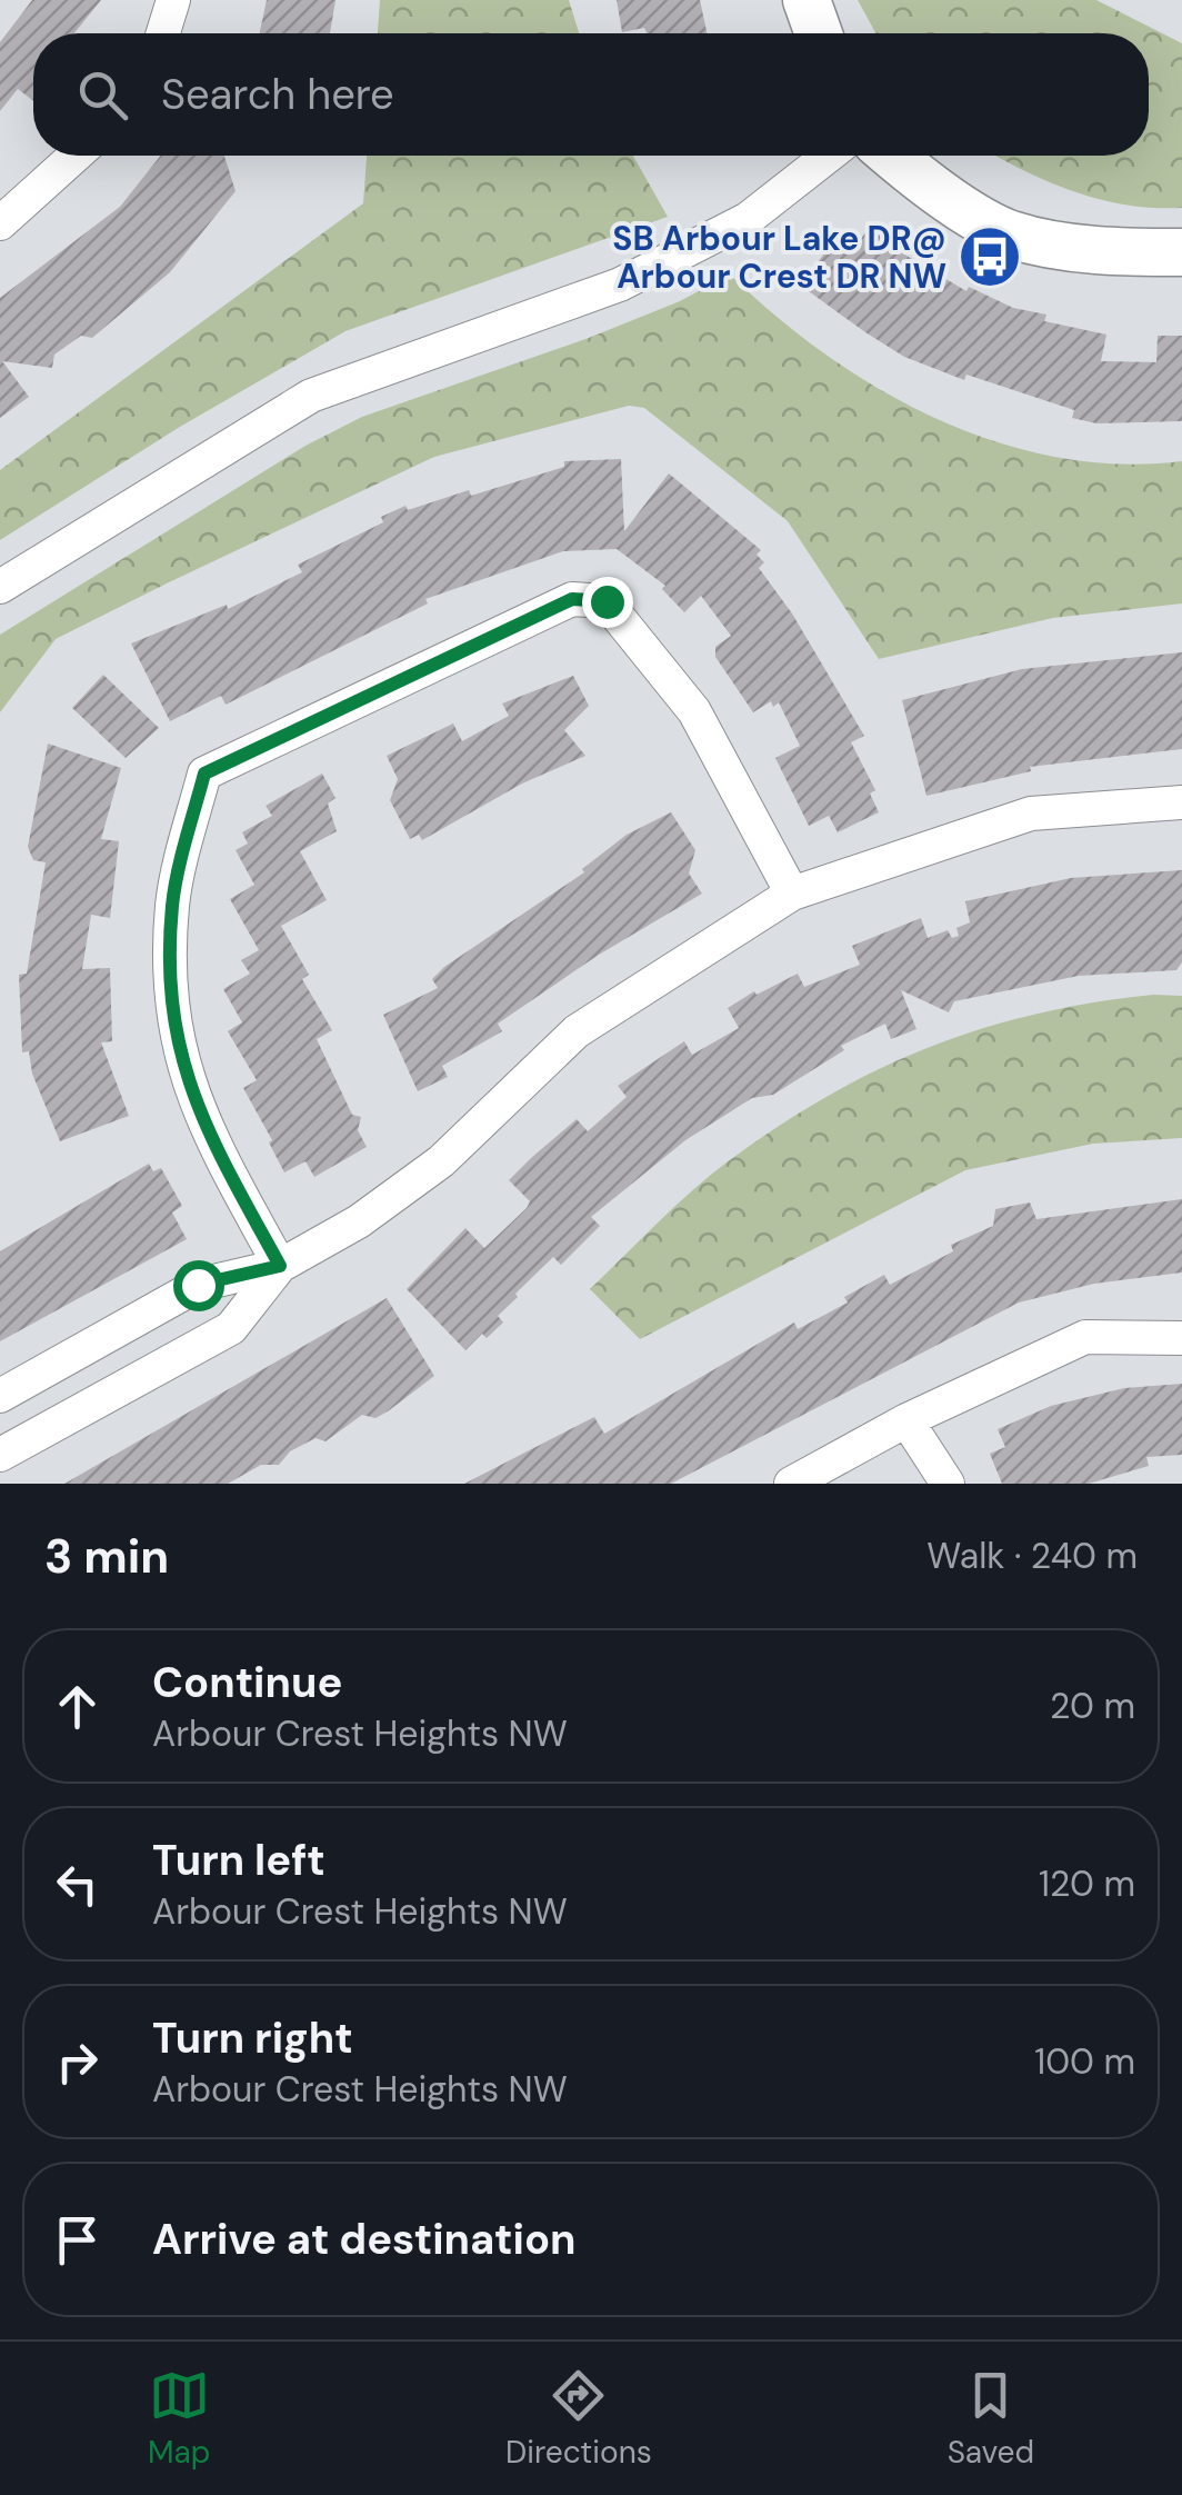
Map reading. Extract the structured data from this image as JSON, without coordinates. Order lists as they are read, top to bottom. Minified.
{"places":{"bus stop":["SB Arbour Lake DR@ Arbour Crest DR NW"]},"page":{"search":"Search here","heading":["3 min","Walk · 240 m"],"list":[["Continue","Arbour Crest Heights NW","20 m"],["Turn left","Arbour Crest Heights NW","120 m"],["Turn right","Arbour Crest Heights NW","100 m"],"Arrive at destination"],"nav":["Map","Directions","Saved"]}}
